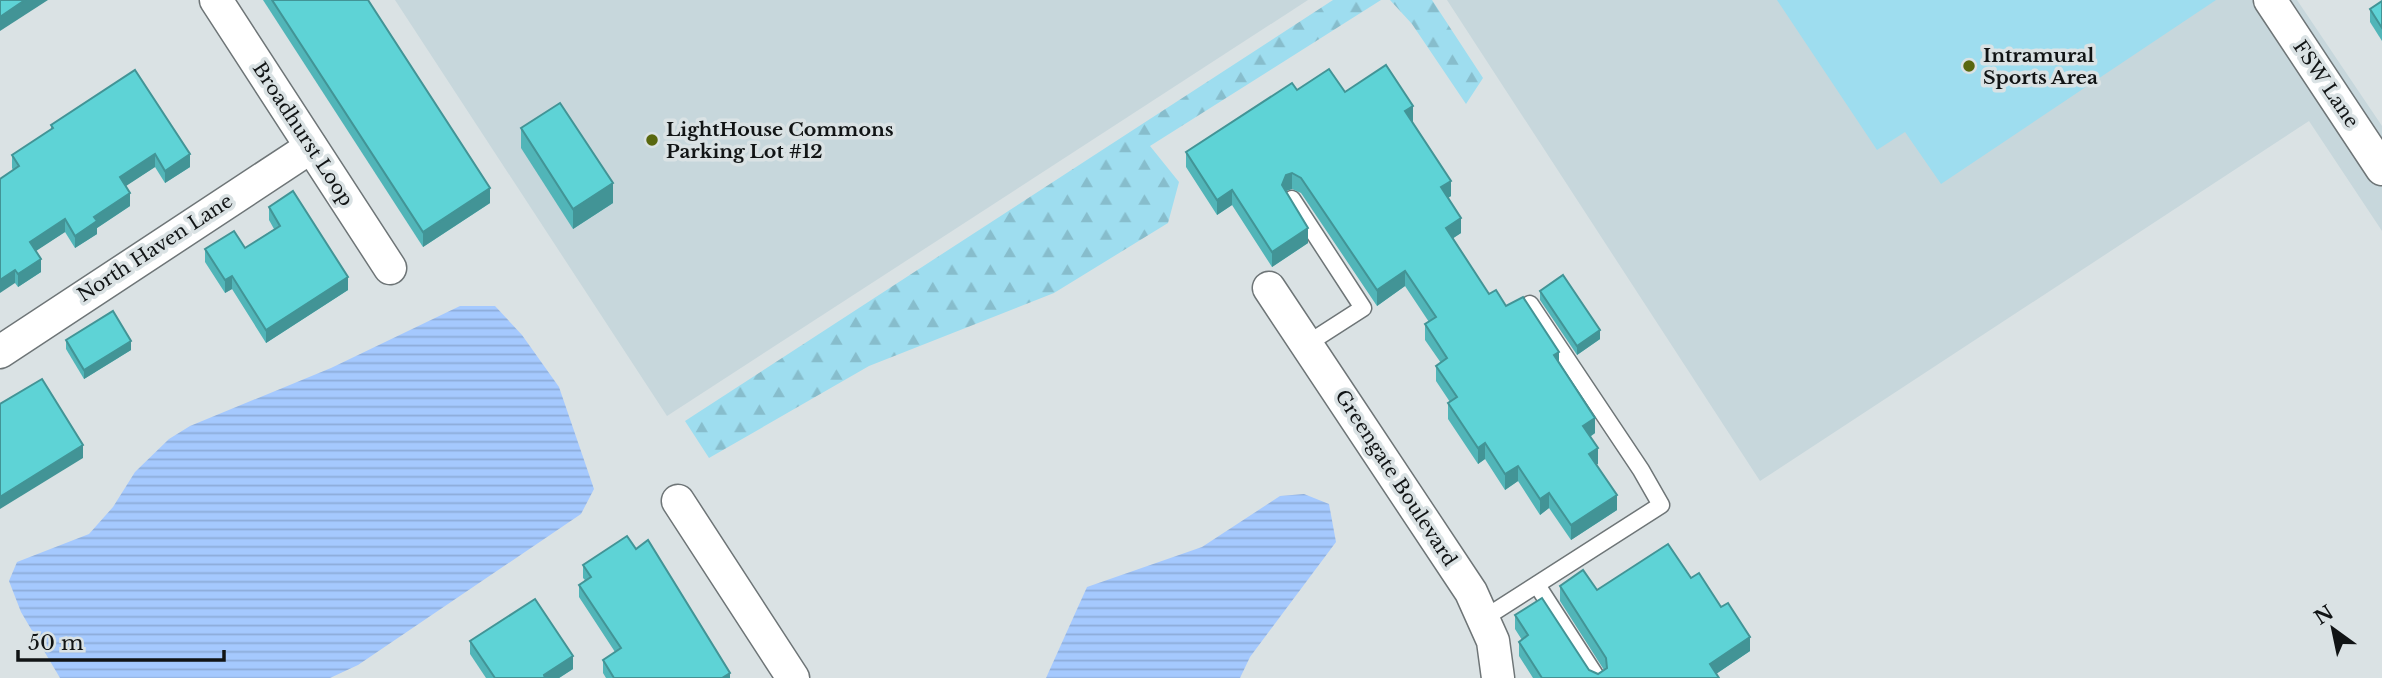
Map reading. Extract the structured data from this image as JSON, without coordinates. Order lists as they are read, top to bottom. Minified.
{"streets":{"street":["FSW Lane","Broadhurst Loop","North Haven Lane","Greengate Boulevard"]},"crossings":[["Broadhurst Loop","North Haven Lane"]],"places":["Intramural Sports Area","LightHouse Commons Parking Lot #12"],"scale_bar":"50 m","north":"top left"}
